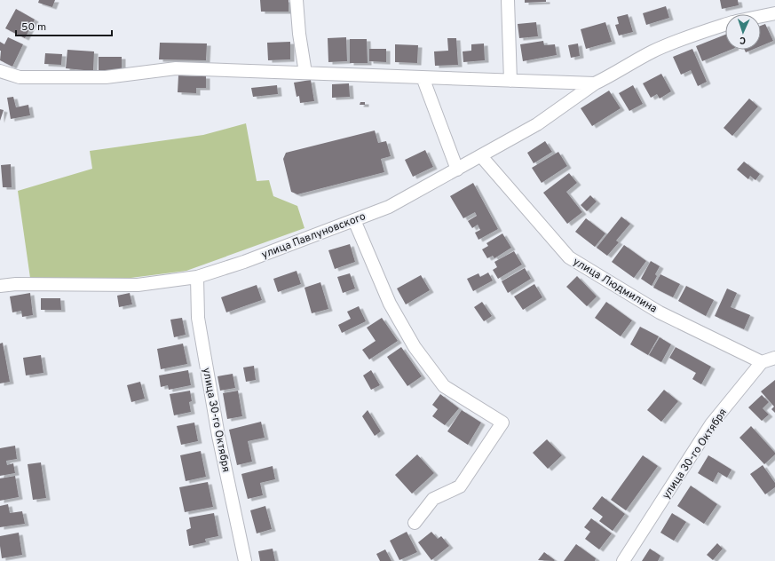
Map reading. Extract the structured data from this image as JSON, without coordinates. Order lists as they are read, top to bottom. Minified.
{"streets":{"street":["улица Павлуновского","улица Людмилина","улица 30-го Октября"]},"crossings":[["улица Павлуновского","улица Людмилина"],["улица Павлуновского","улица 30-го Октября"],["улица Людмилина","улица 30-го Октября"]],"scale_bar":"50 m","north":"bottom"}
